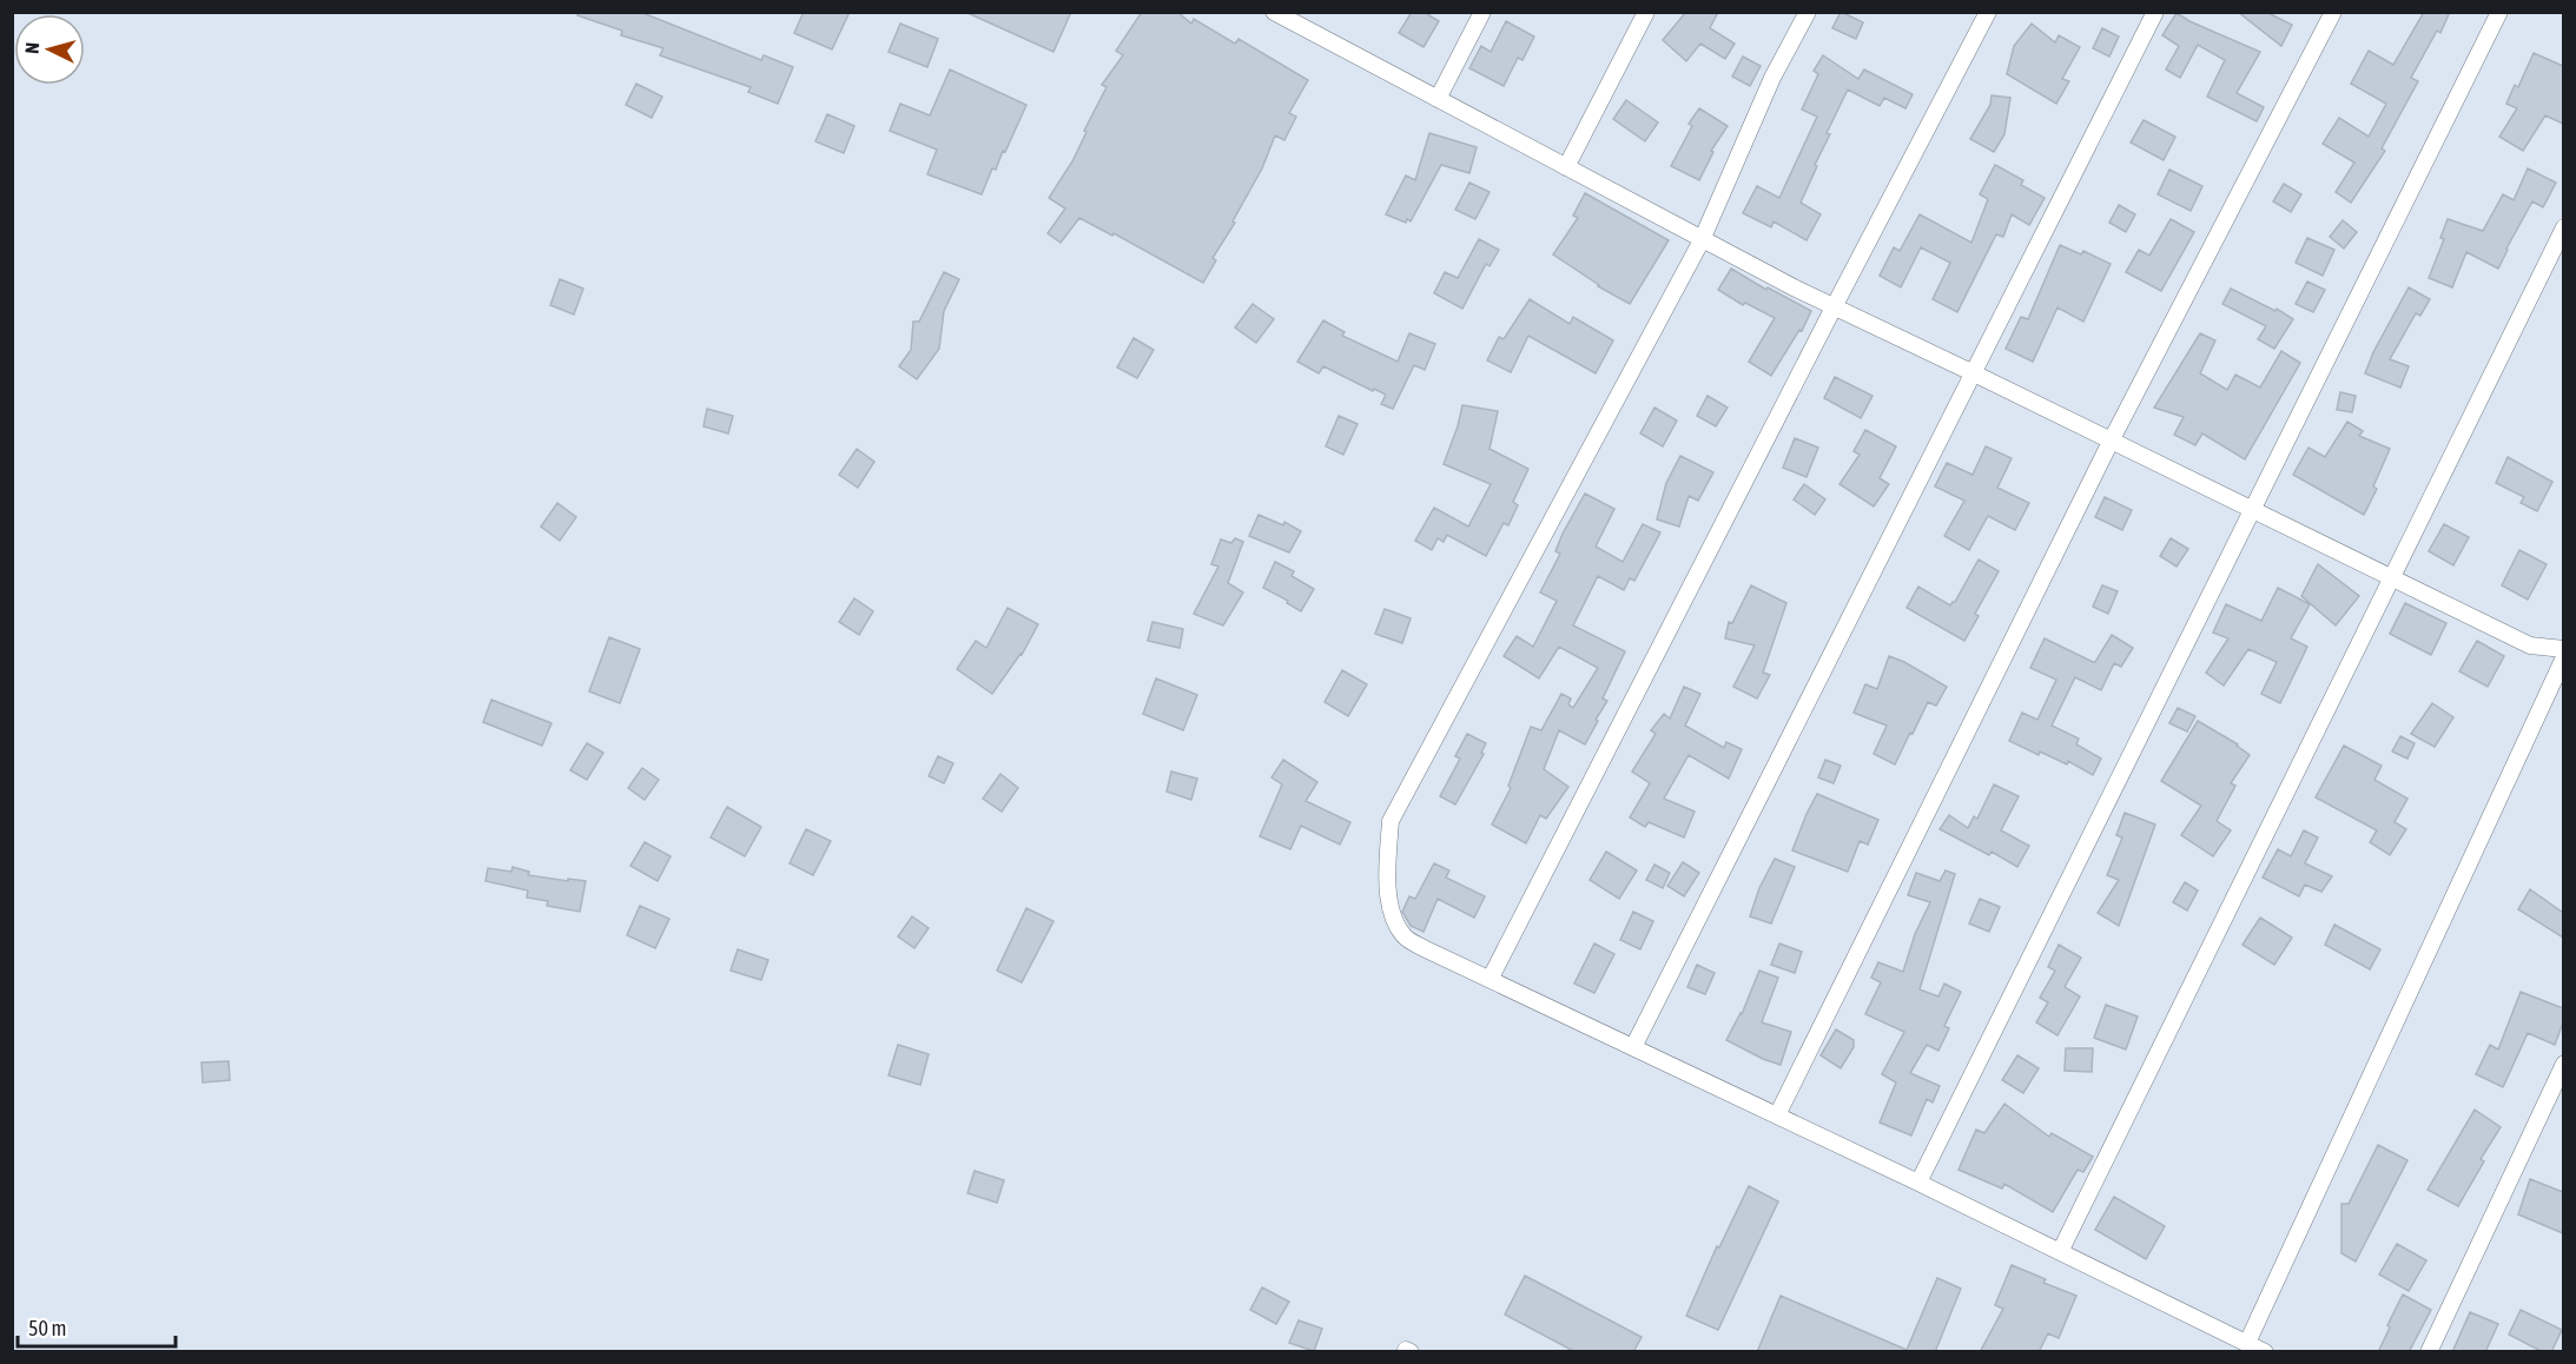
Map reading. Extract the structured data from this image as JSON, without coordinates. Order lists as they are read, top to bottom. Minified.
{"scale_bar":"50 m","north":"left"}
